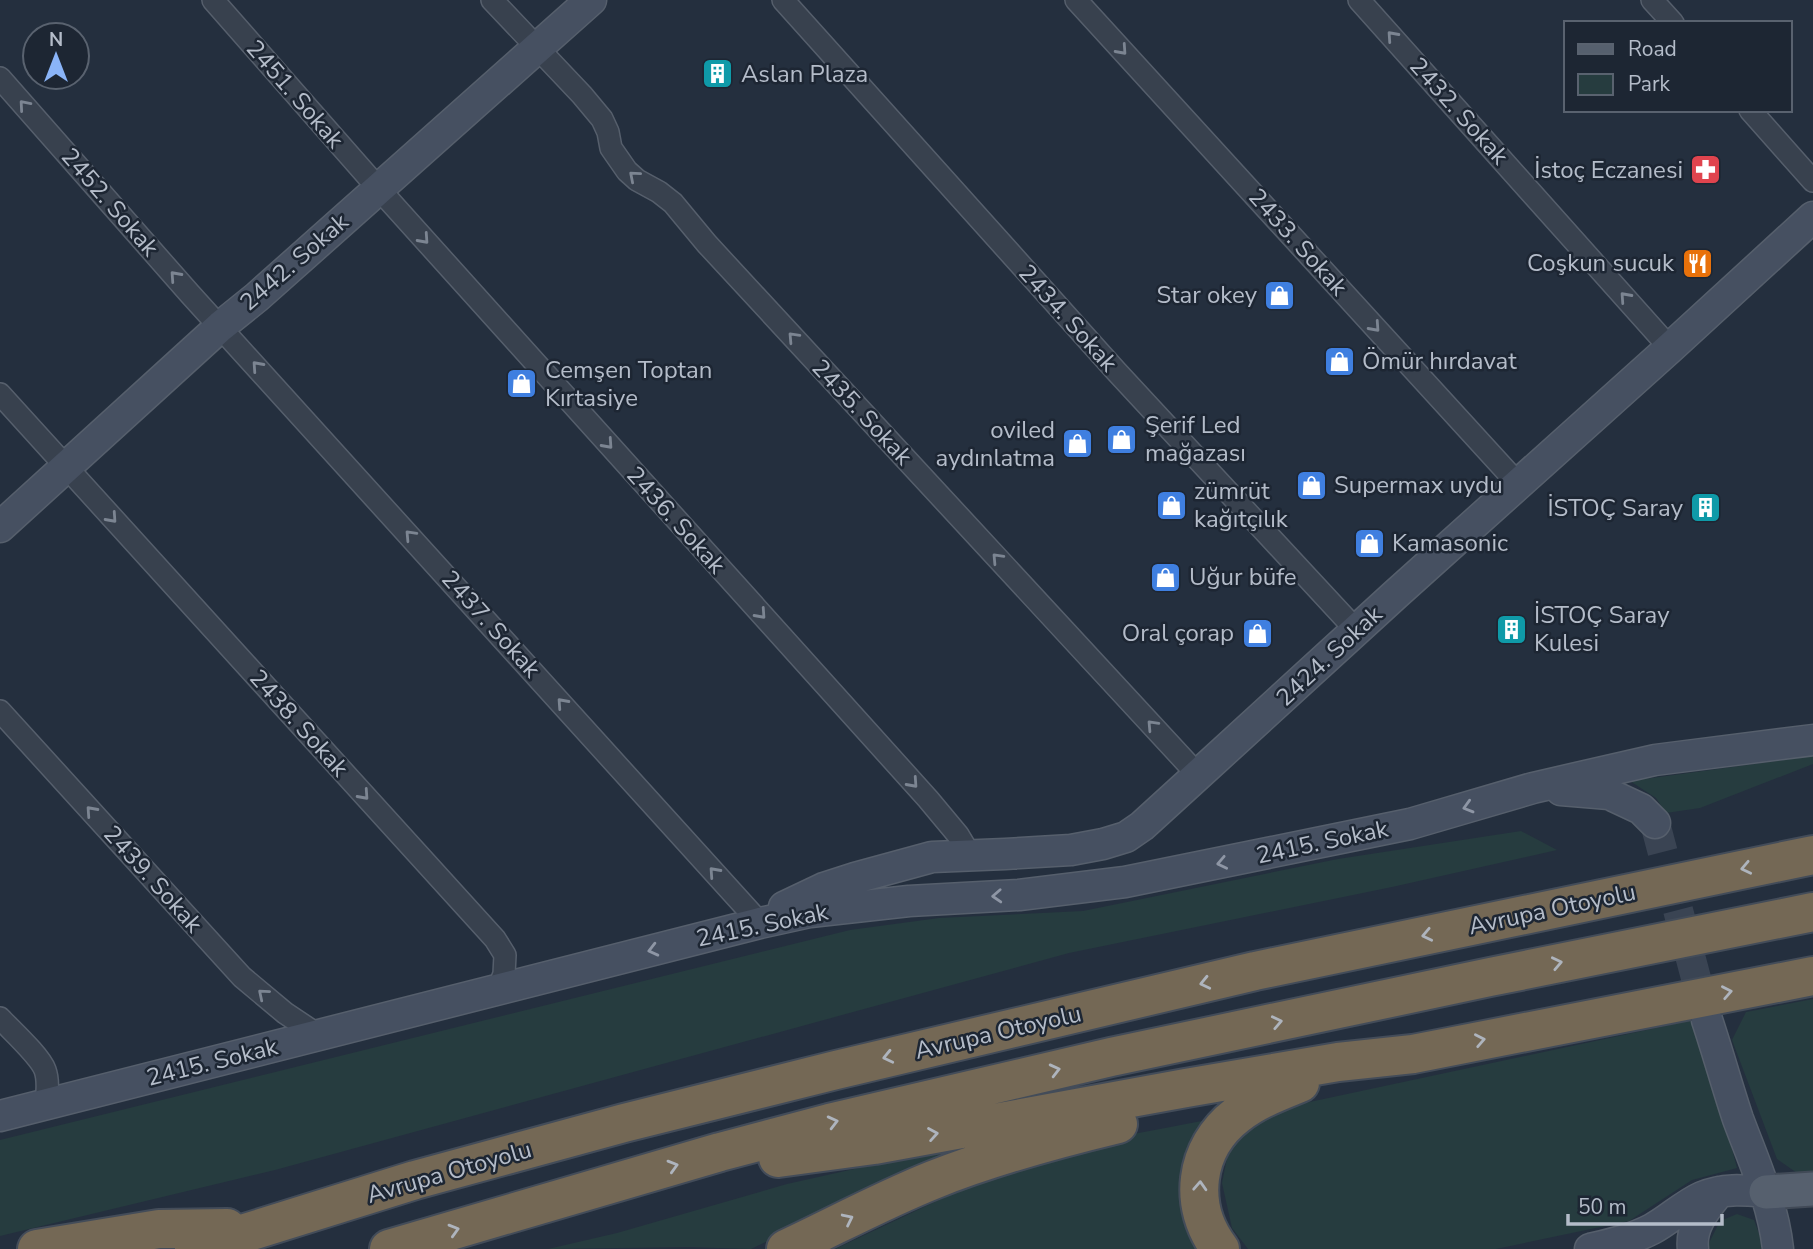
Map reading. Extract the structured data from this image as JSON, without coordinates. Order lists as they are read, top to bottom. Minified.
{"streets":{"highway":["Avrupa Otoyolu"],"main road":["2442. Sokak","2424. Sokak","2415. Sokak"],"street":["2451. Sokak","2432. Sokak","2452. Sokak","2433. Sokak","2434. Sokak","2435. Sokak","2436. Sokak","2437. Sokak","2438. Sokak","2439. Sokak"]},"crossings":[["2451. Sokak","2442. Sokak"],["2451. Sokak","2436. Sokak"],["2432. Sokak","2424. Sokak"],["2452. Sokak","2442. Sokak"],["2452. Sokak","2437. Sokak"],["2433. Sokak","2424. Sokak"],["2442. Sokak","2435. Sokak"],["2442. Sokak","2436. Sokak"],["2442. Sokak","2437. Sokak"],["2442. Sokak","2438. Sokak"],["2434. Sokak","2424. Sokak"],["2435. Sokak","2424. Sokak"],["2436. Sokak","2424. Sokak"],["2437. Sokak","2424. Sokak"],["2437. Sokak","2415. Sokak"],["2424. Sokak","2415. Sokak"],["2438. Sokak","2415. Sokak"],["2415. Sokak","2439. Sokak"]],"one_way":["2432. Sokak","2452. Sokak","2433. Sokak","2435. Sokak","2436. Sokak","2437. Sokak","2438. Sokak","2415. Sokak","2439. Sokak"],"places":{"building":["Aslan Plaza","İSTOÇ Saray","İSTOÇ Saray Kulesi"],"pharmacy":["İstoç Eczanesi"],"restaurant":["Coşkun sucuk"],"shop":["Star okey","Ömür hırdavat","Cemşen Toptan Kırtasiye","Şerif Led mağazası","oviled aydınlatma","Supermax uydu","zümrüt kağıtçılık","Kamasonic","Uğur büfe","Oral çorap"]},"legend":["Road","Park"],"scale_bar":"50 m","north":"top"}
